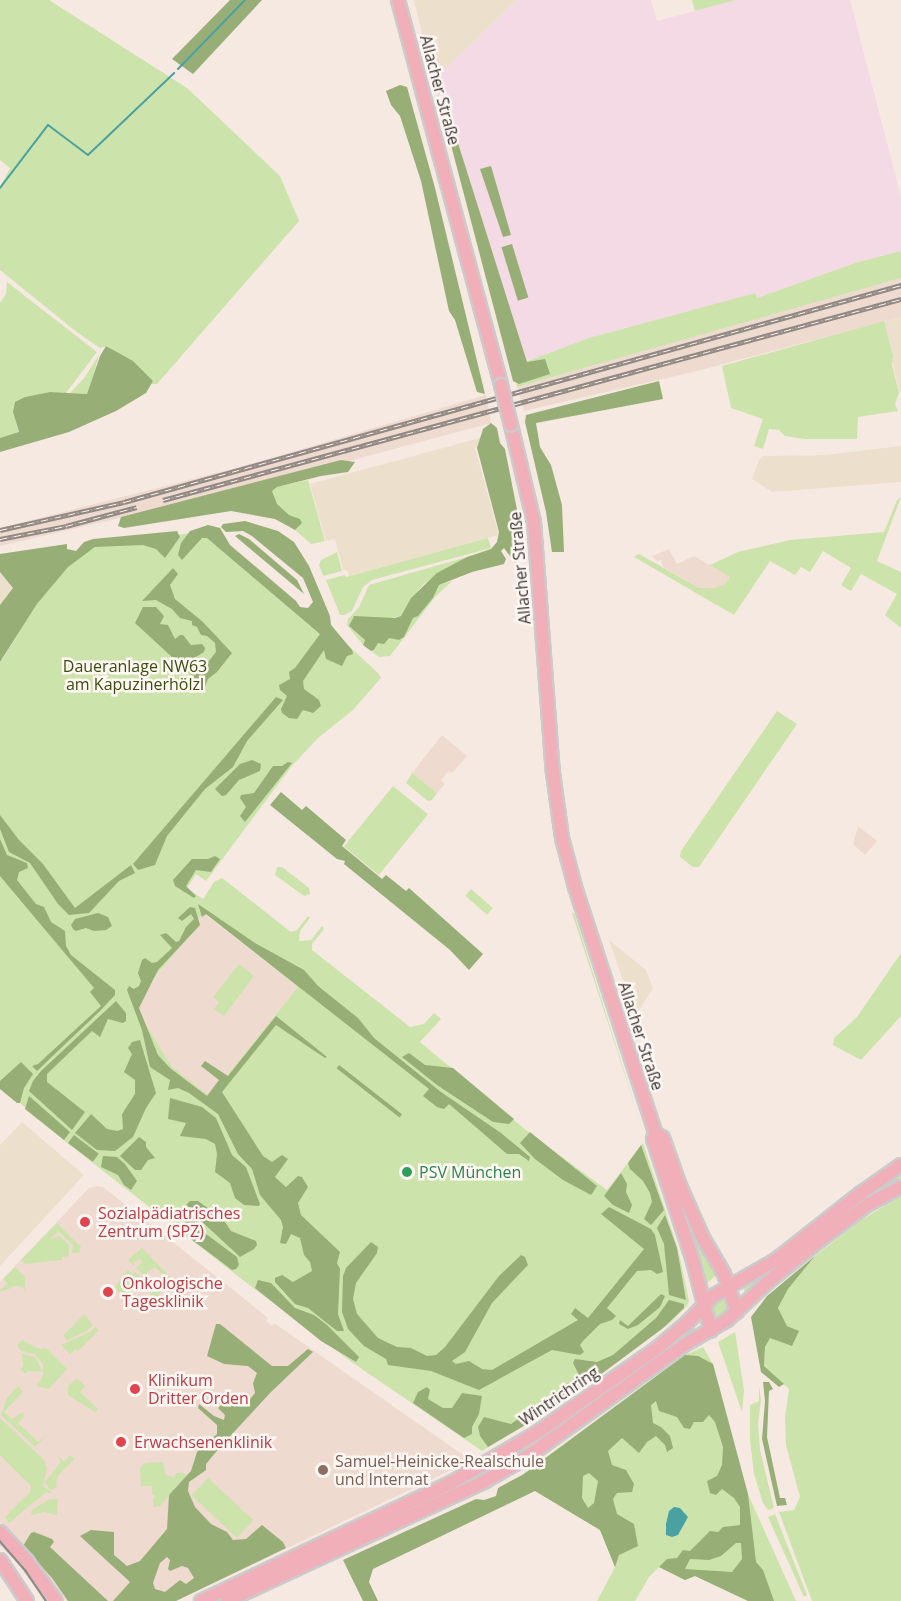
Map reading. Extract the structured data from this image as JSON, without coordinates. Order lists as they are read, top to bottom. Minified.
{"streets":{"main road":["Allacher Straße","Wintrichring"]},"crossings":[["Allacher Straße","Wintrichring"]],"parks":["Daueranlage NW63 am Kapuzinerhölzl"],"places":["PSV München","Sozialpädiatrisches Zentrum (SPZ)","Onkologische Tagesklinik","Klinikum Dritter Orden","Erwachsenenklinik","Samuel-Heinicke-Realschule und Internat"]}
